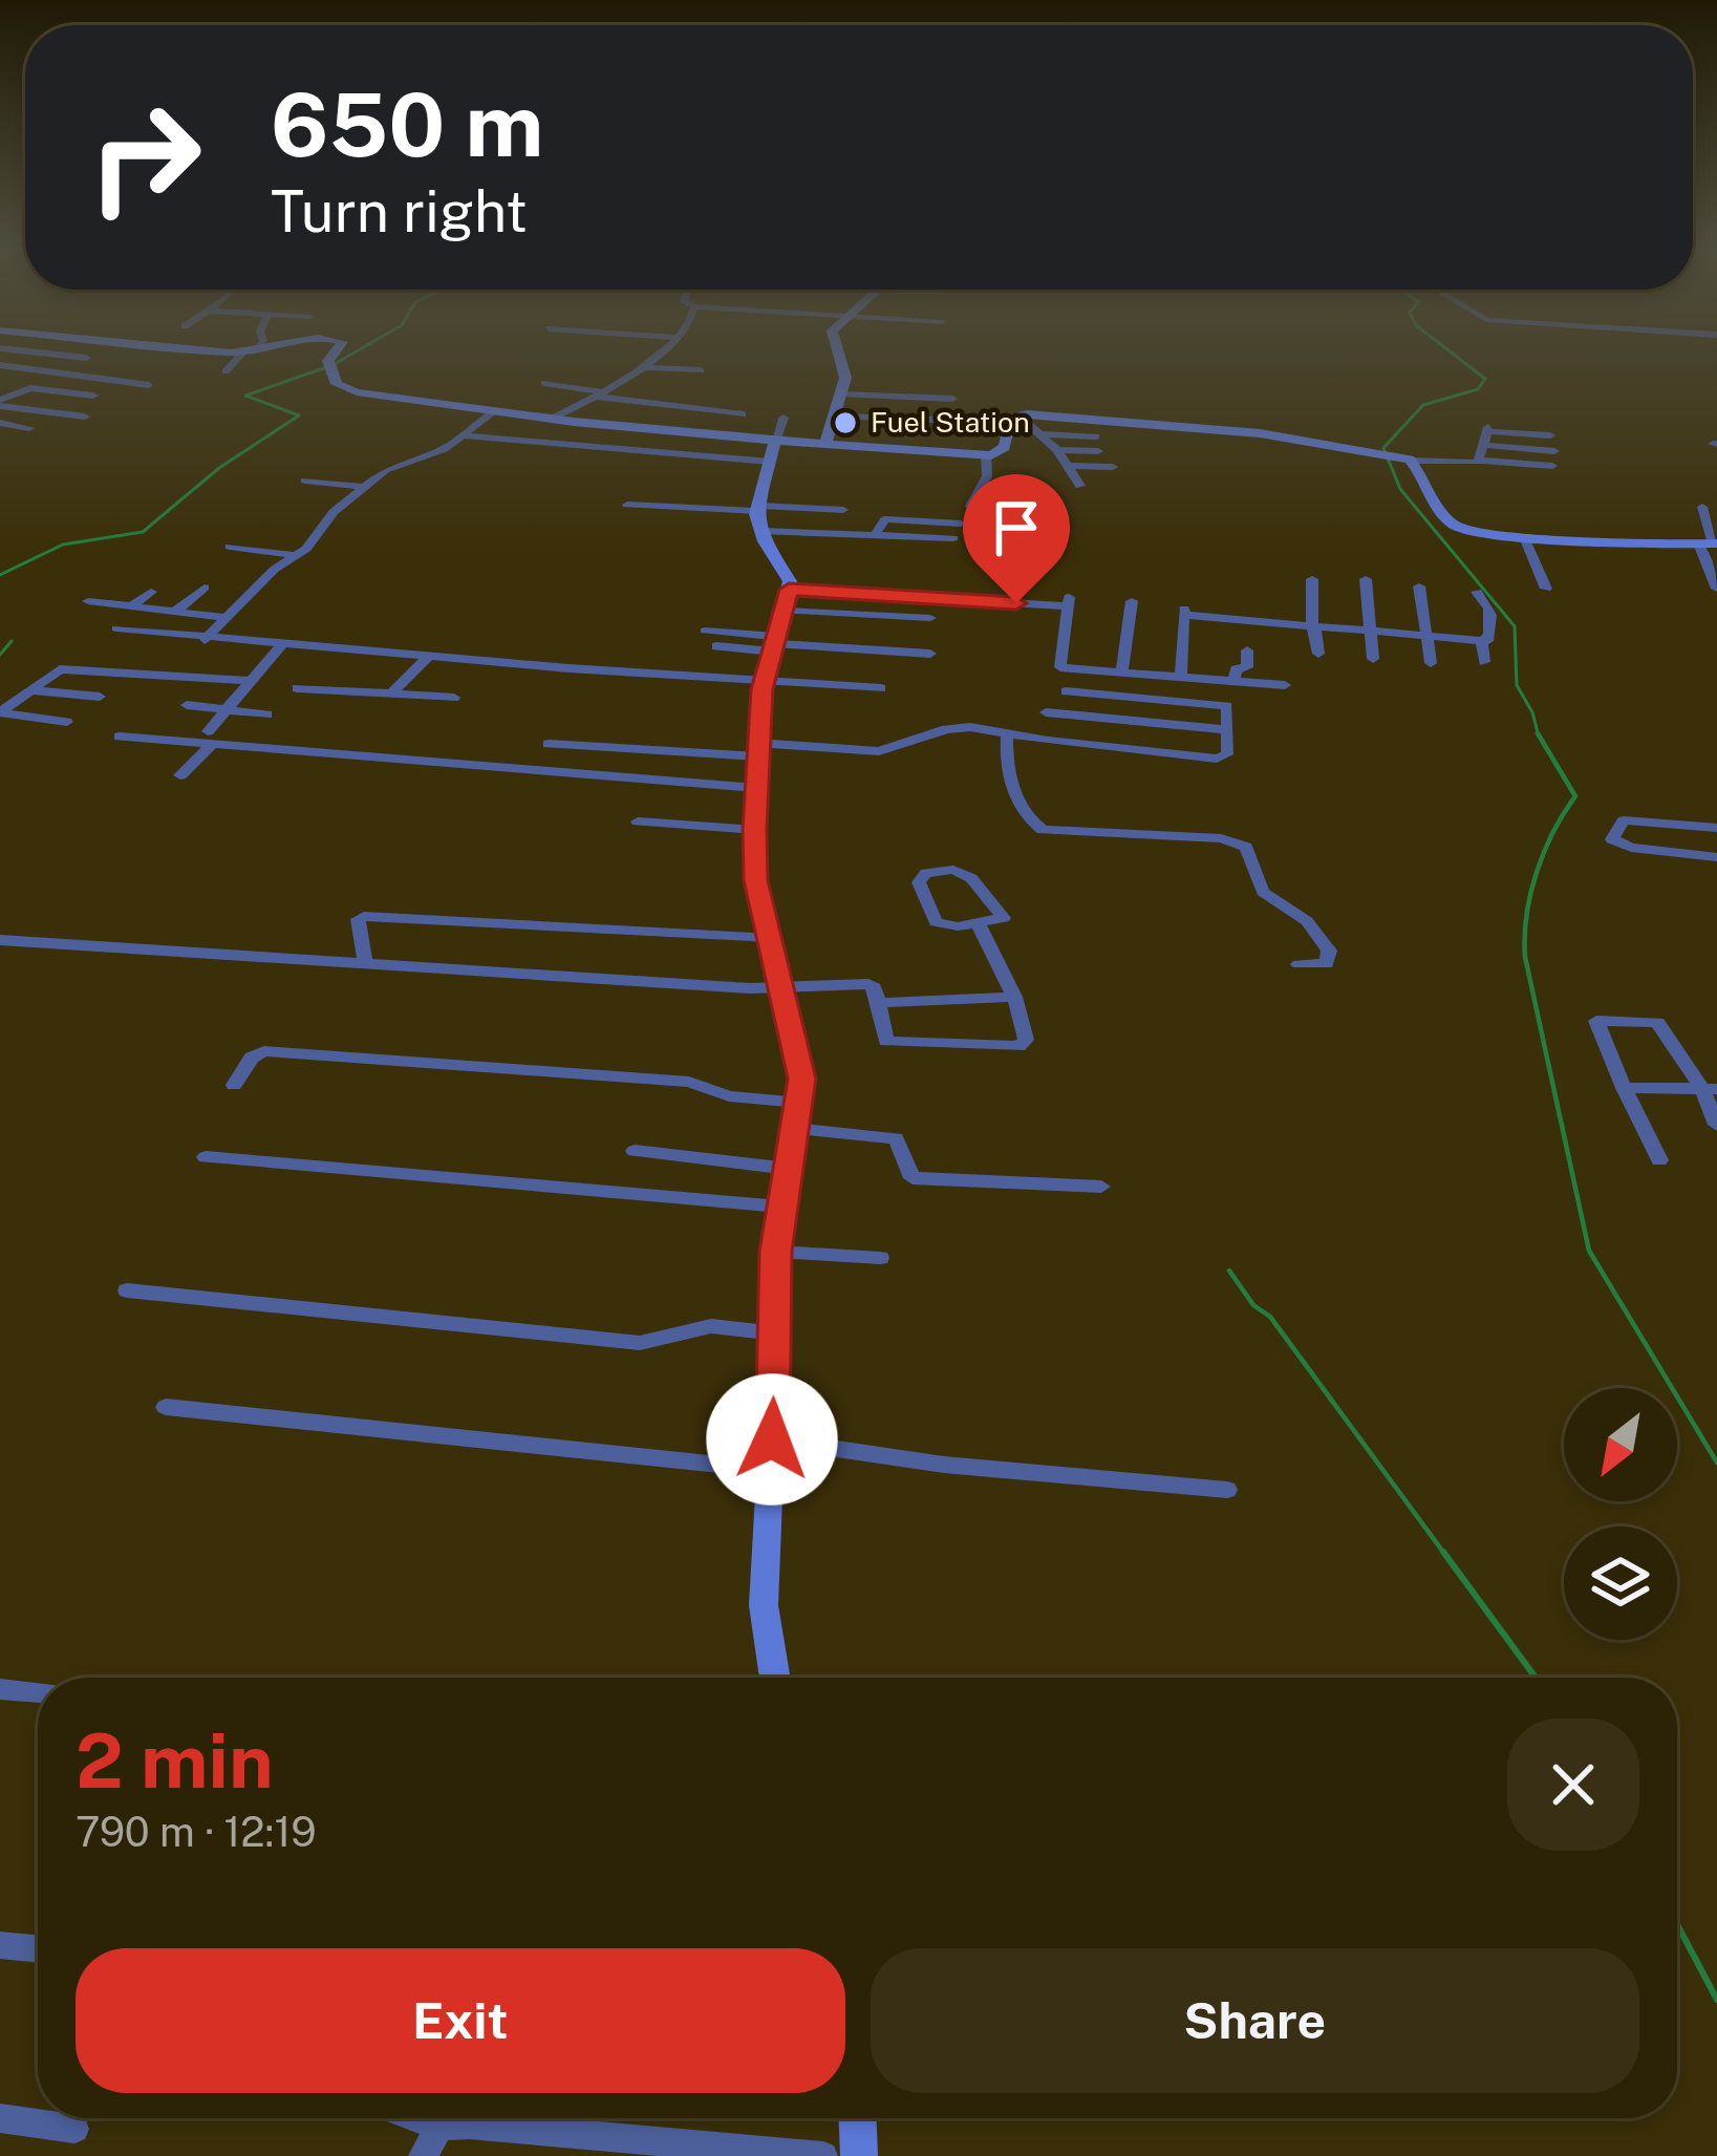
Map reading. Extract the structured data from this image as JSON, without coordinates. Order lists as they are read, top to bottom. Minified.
{"places":["Fuel Station"],"north":"bottom left","page":{"turn":["650 m","Turn right"],"heading":["2 min","790 m · 12:19"],"buttons":["Exit","Share"]}}
